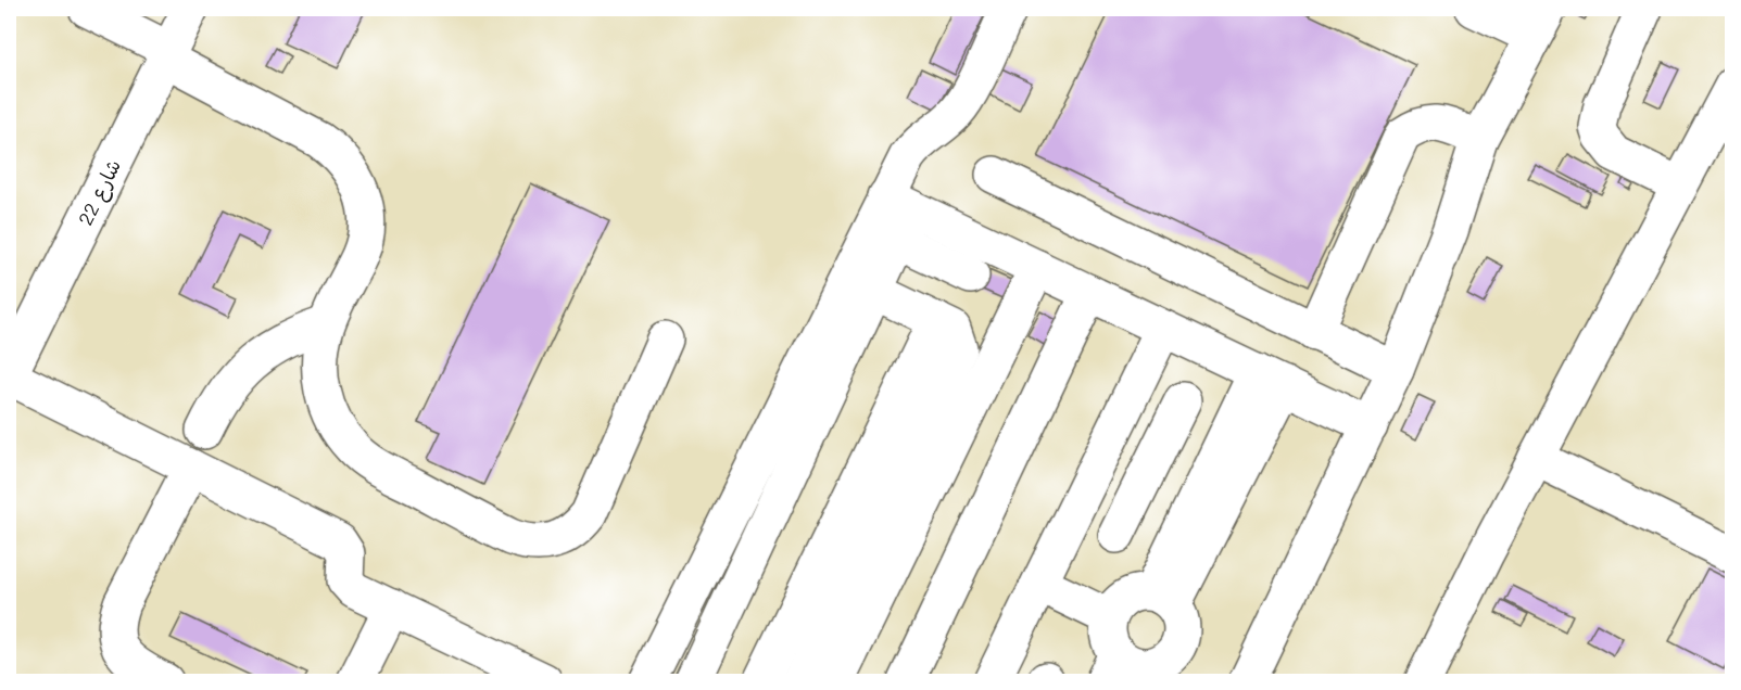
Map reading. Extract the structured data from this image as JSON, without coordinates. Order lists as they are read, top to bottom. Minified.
{"streets":{"street":["شارع 22"]}}
